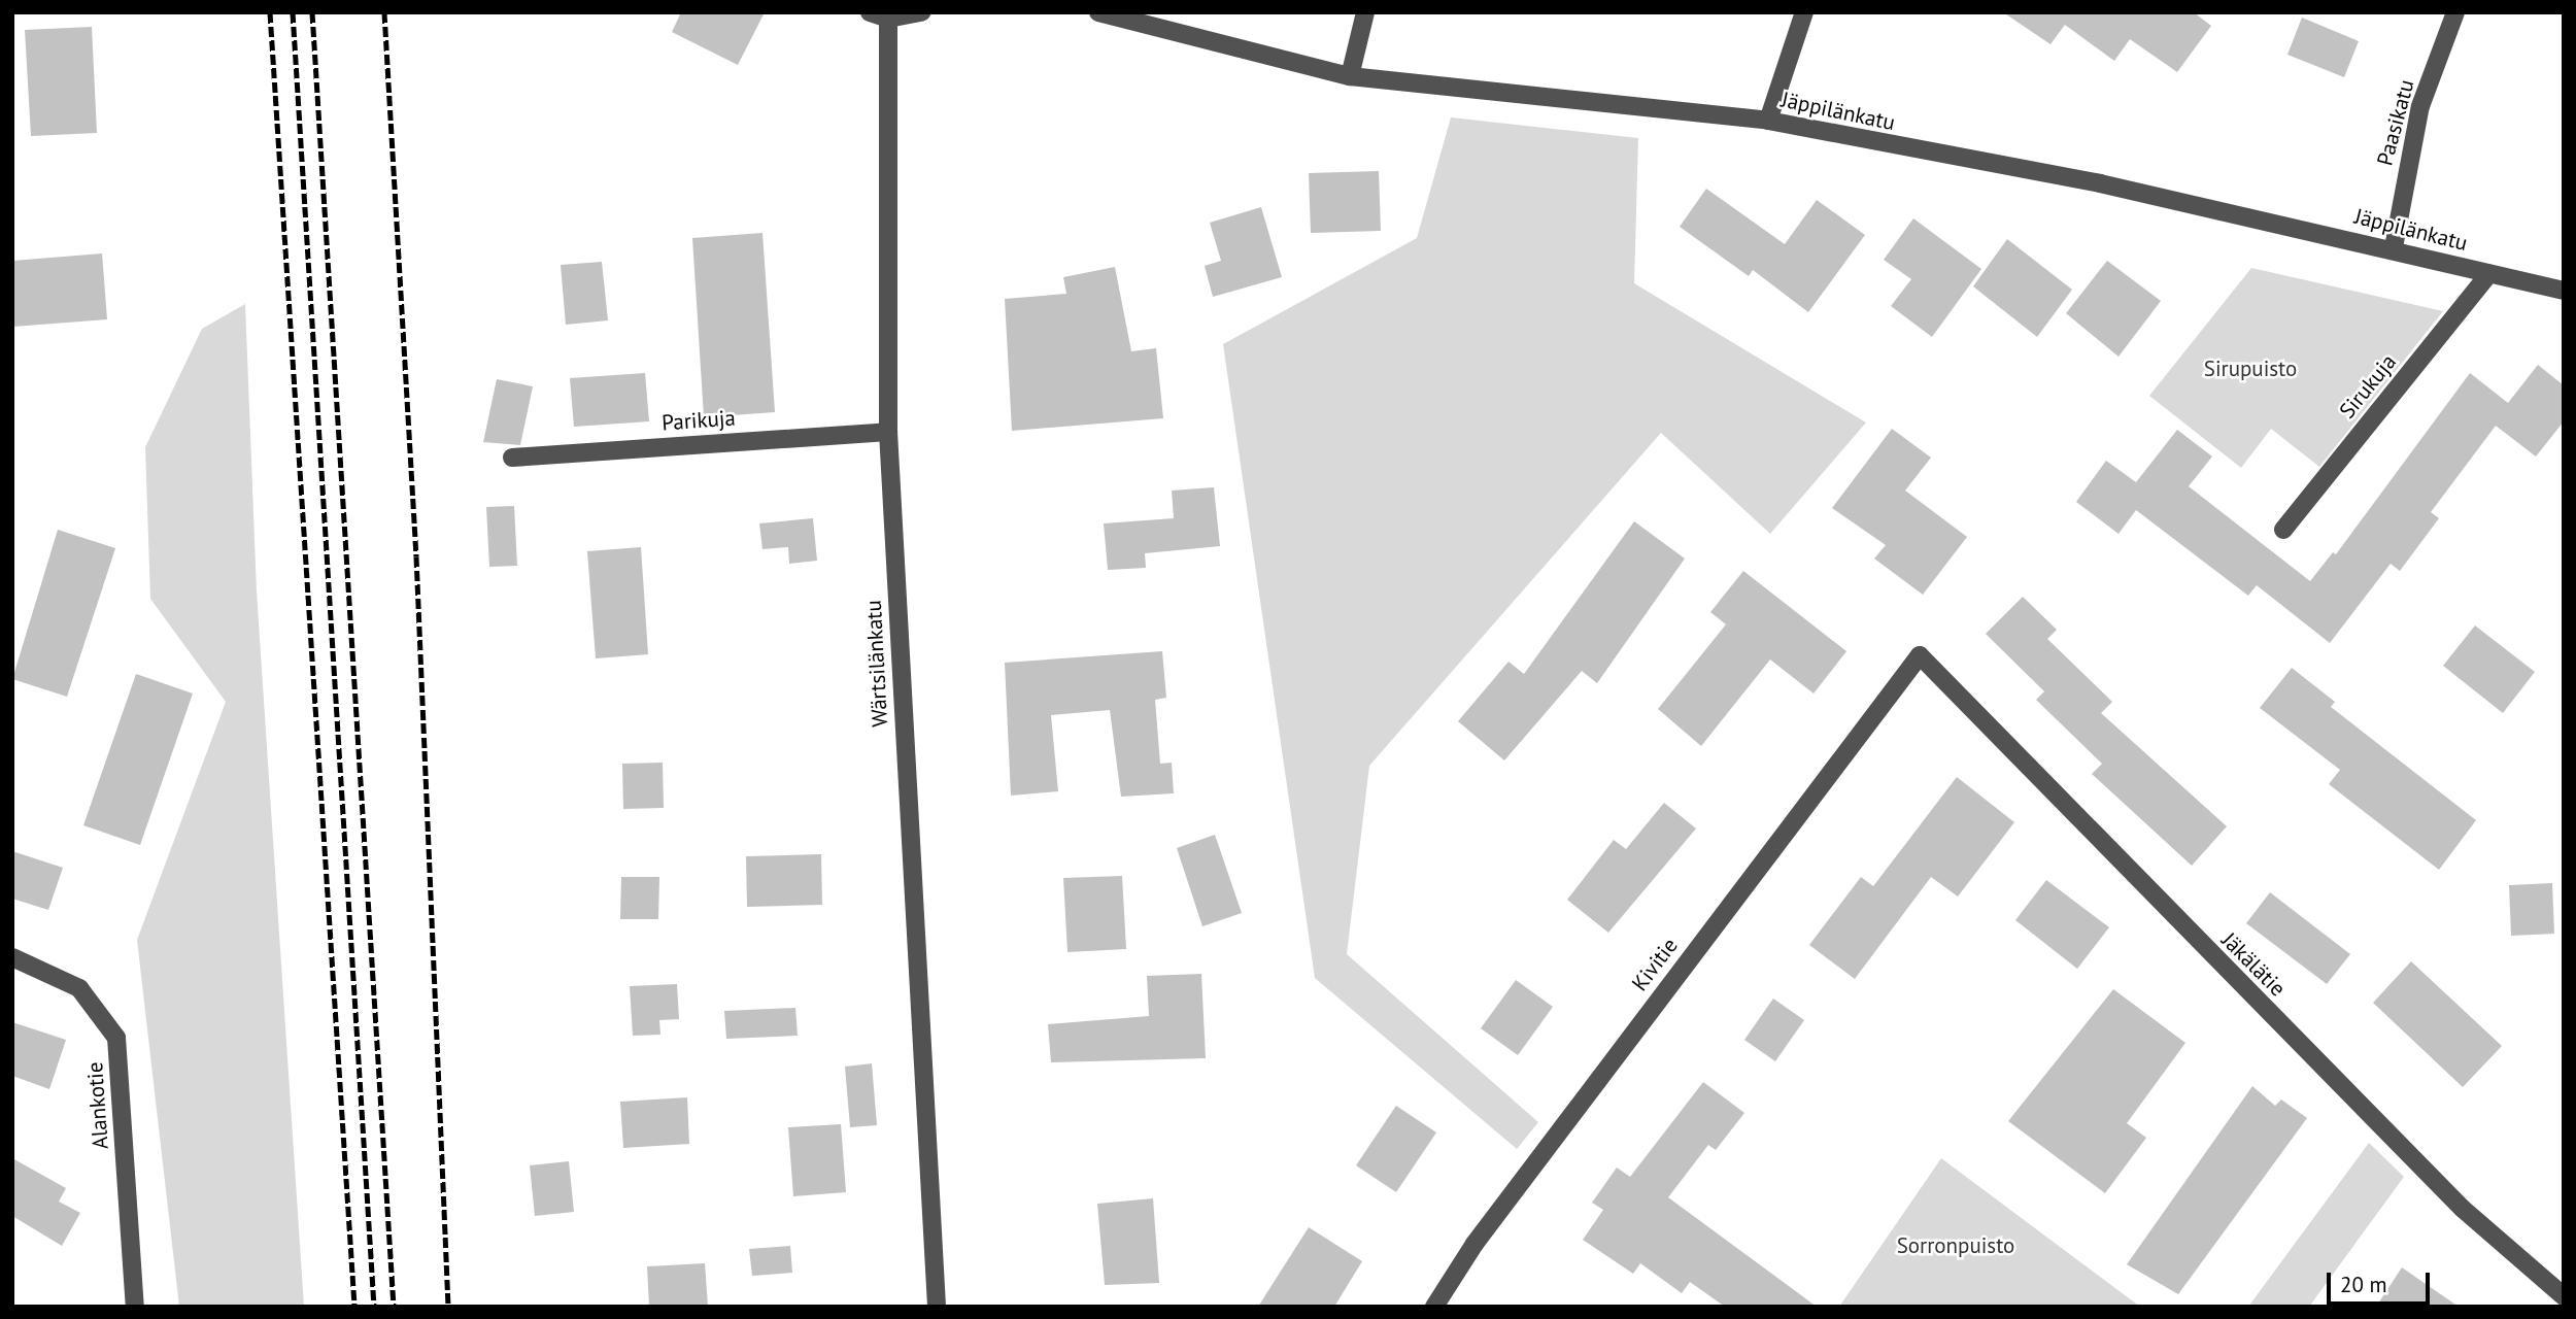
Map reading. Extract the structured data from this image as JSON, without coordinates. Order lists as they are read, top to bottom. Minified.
{"streets":{"street":["Jäppilänkatu","Paasikatu","Sirukuja","Parikuja","Wärtsilänkatu","Kivitie","Jäkälätie","Alankotie"]},"crossings":[["Jäppilänkatu","Paasikatu"],["Jäppilänkatu","Sirukuja"],["Parikuja","Wärtsilänkatu"],["Kivitie","Jäkälätie"]],"parks":["Sirupuisto","Sorronpuisto"],"scale_bar":"20 m"}
